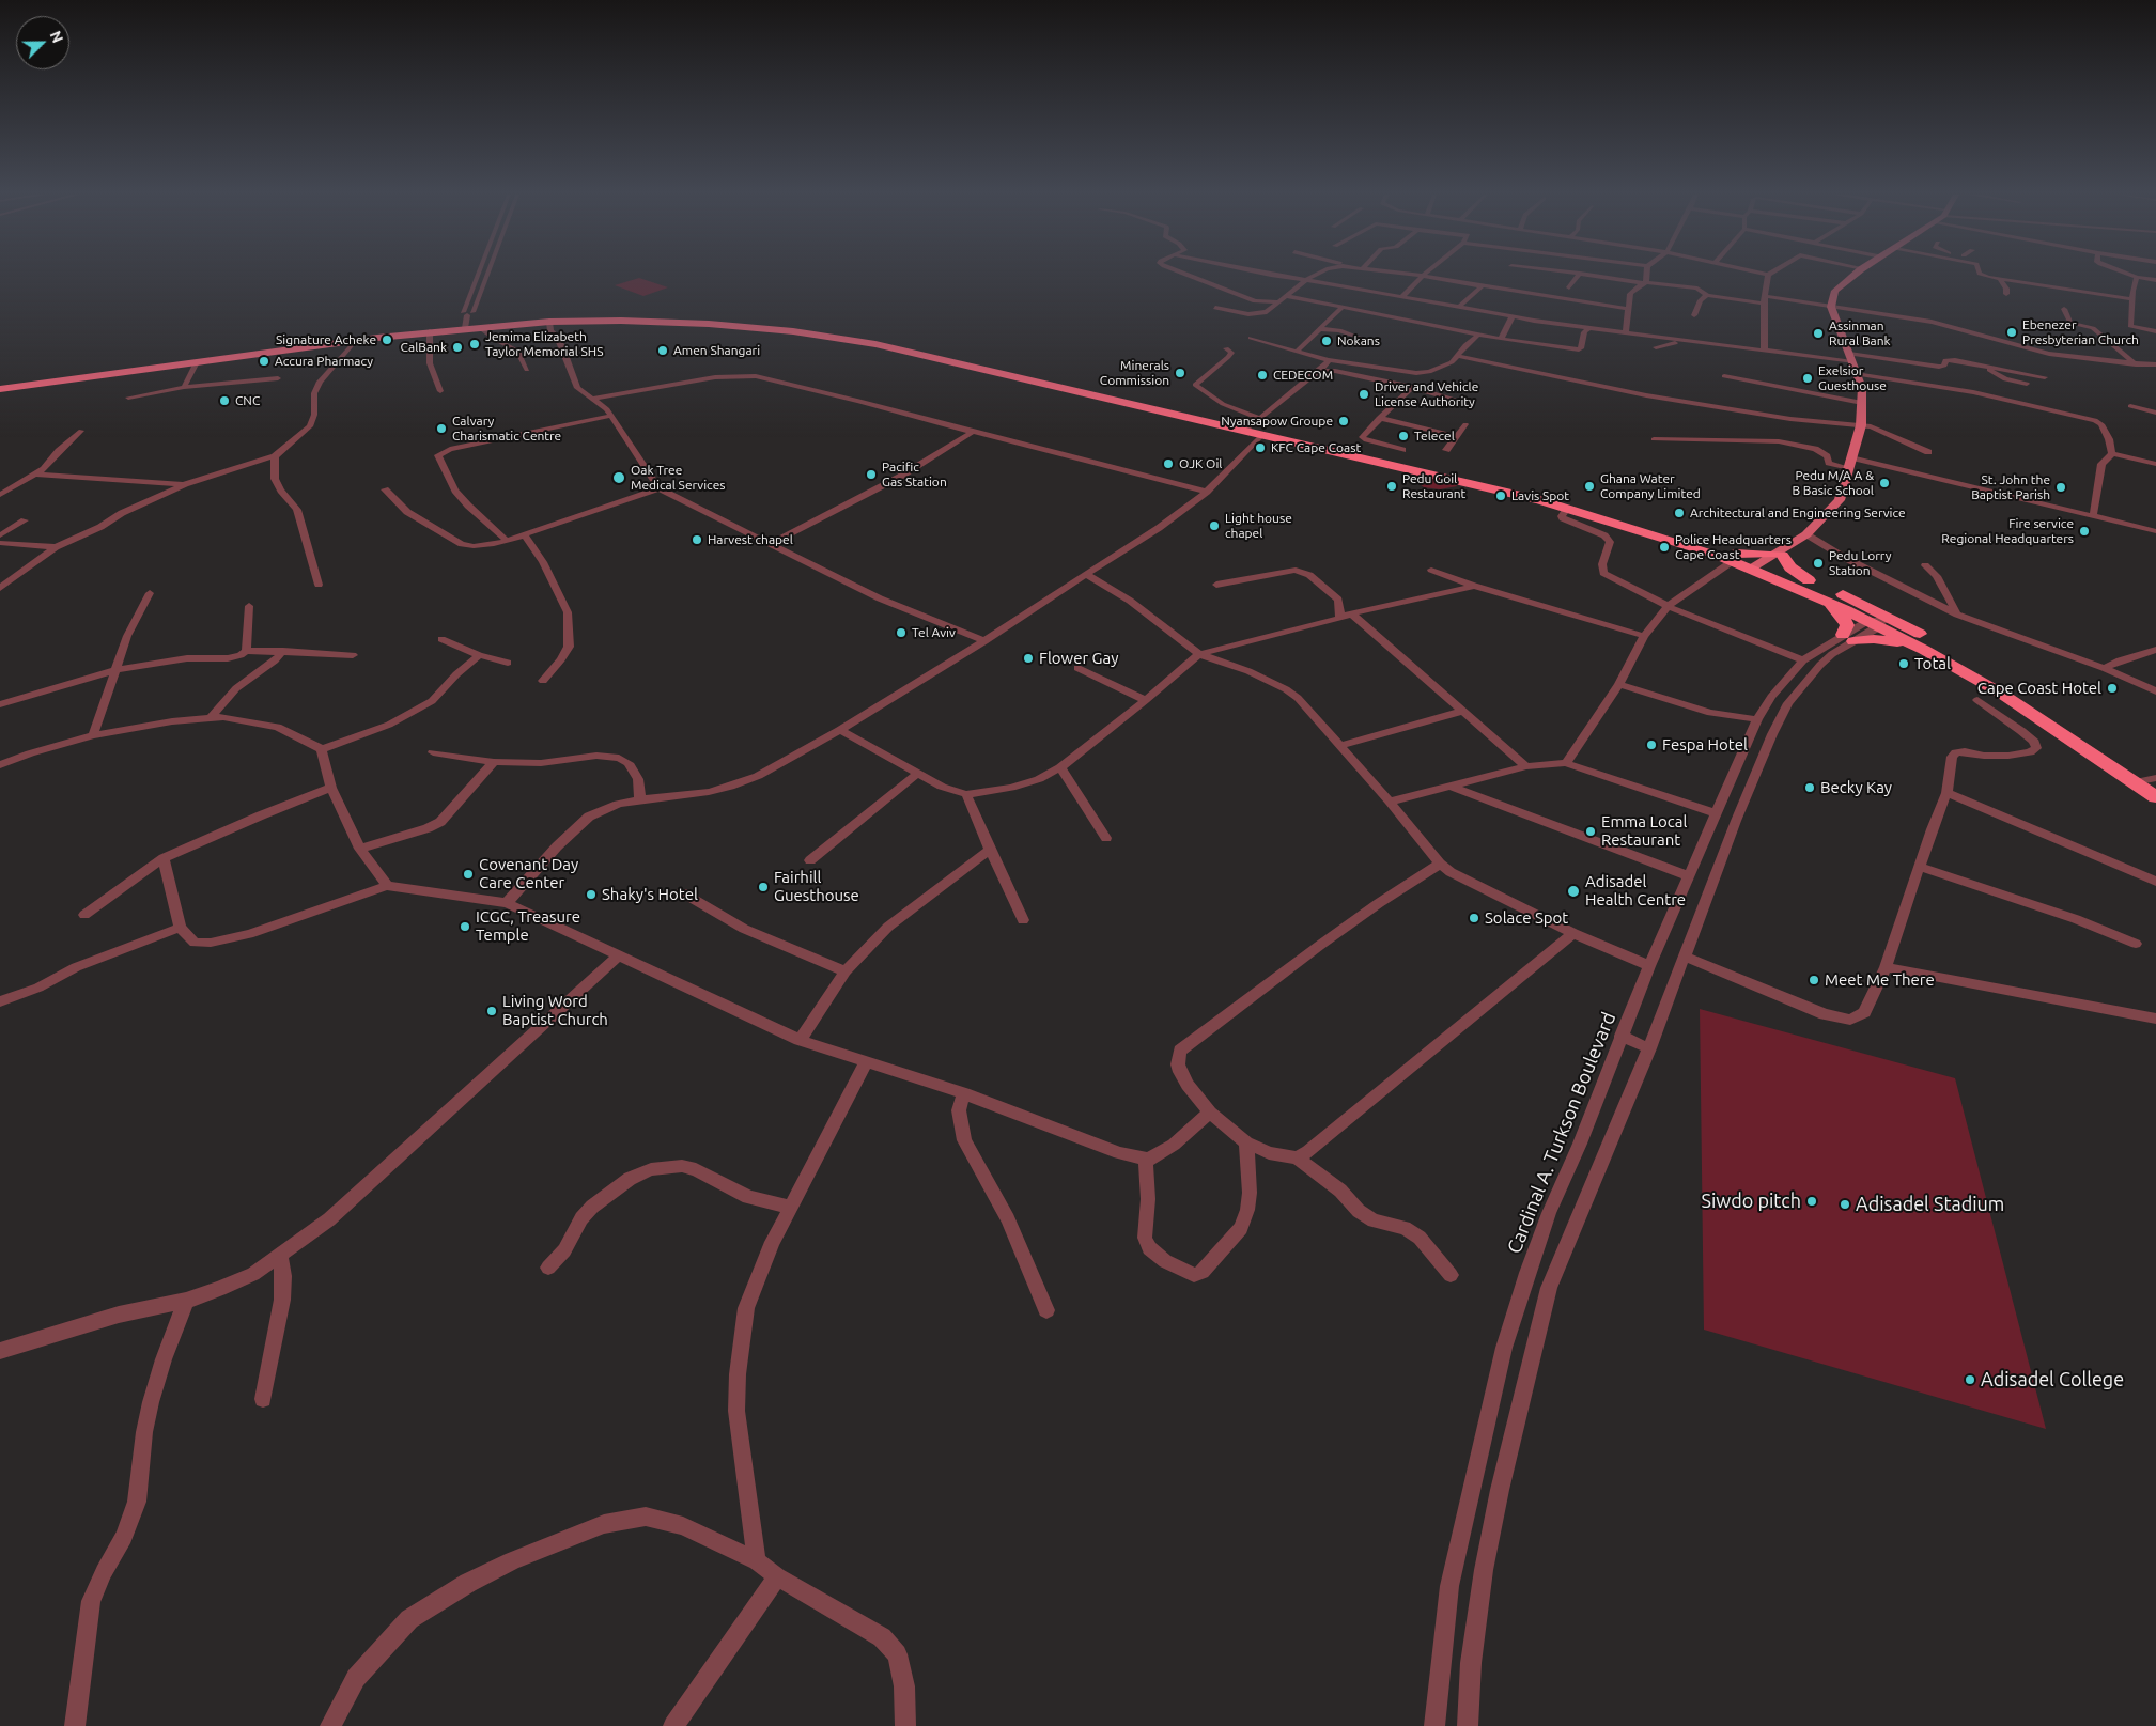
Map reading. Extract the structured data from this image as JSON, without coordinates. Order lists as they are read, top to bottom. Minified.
{"streets":{"street":["Cardinal A. Turkson Boulevard"]},"places":["Ebenezer Presbyterian Church","Assinman Rural Bank","Signature Acheke","Nokans","Jemima Elizabeth Taylor Memorial SHS","CalBank","Amen Shangari","Accura Pharmacy","Minerals Commission","CEDECOM","Exelsior Guesthouse","Driver and Vehicle License Authority","CNC","Nyansapow Groupe","Calvary Charismatic Centre","Telecel","KFC Cape Coast","OJK Oil","Pacific Gas Station","Oak Tree Medical Services","Pedu M/A A & B Basic School","Pedu Goil Restaurant","Ghana Water Company Limited","St. John the Baptist Parish","Lavis Spot","Architectural and Engineering Service","Light house chapel","Fire service Regional Headquarters","Harvest chapel","Police Headquarters Cape Coast","Pedu Lorry Station","Tel Aviv","Flower Gay","Total","Cape Coast Hotel","Fespa Hotel","Becky Kay","Emma Local Restaurant","Covenant Day Care Center","Fairhill Guesthouse","Adisadel Health Centre","Shaky's Hotel","Solace Spot","ICGC, Treasure Temple","Meet Me There","Living Word Baptist Church","Siwdo pitch","Adisadel Stadium","Adisadel College"],"north":"top right"}
